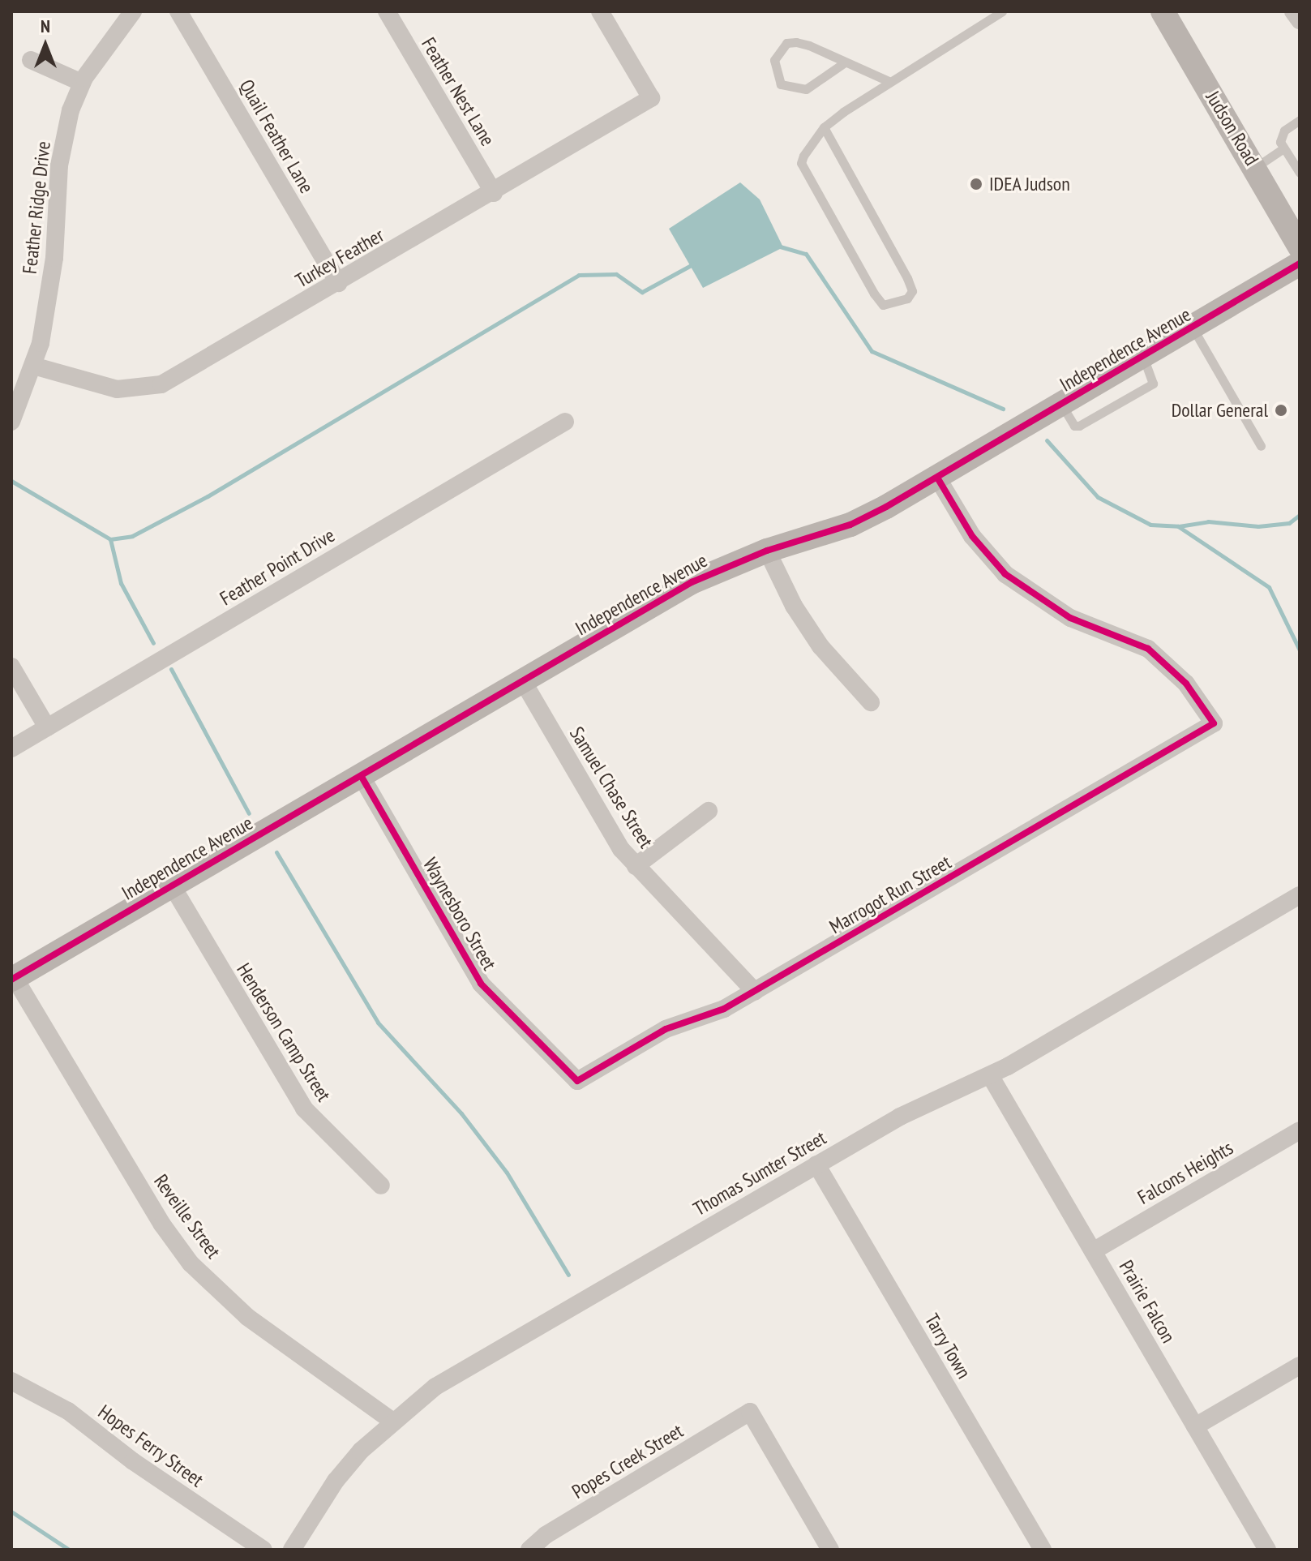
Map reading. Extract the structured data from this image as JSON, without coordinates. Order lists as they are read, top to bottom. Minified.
{"streets":{"street":["Feather Nest Lane","Judson Road","Quail Feather Lane","Feather Ridge Drive","Turkey Feather","Independence Avenue","Feather Point Drive","Samuel Chase Street","Marrogot Run Street","Waynesboro Street","Henderson Camp Street","Falcons Heights","Thomas Sumter Street","Reveille Street","Prairie Falcon","Tarry Town","Hopes Ferry Street","Popes Creek Street"]},"crossings":[["Feather Nest Lane","Turkey Feather"],["Quail Feather Lane","Turkey Feather"],["Feather Ridge Drive","Turkey Feather"],["Independence Avenue","Samuel Chase Street"],["Independence Avenue","Marrogot Run Street"],["Independence Avenue","Waynesboro Street"],["Independence Avenue","Henderson Camp Street"],["Independence Avenue","Reveille Street"],["Samuel Chase Street","Marrogot Run Street"],["Marrogot Run Street","Waynesboro Street"],["Falcons Heights","Prairie Falcon"],["Thomas Sumter Street","Reveille Street"],["Thomas Sumter Street","Prairie Falcon"],["Thomas Sumter Street","Tarry Town"]],"places":["IDEA Judson","Dollar General"],"north":"top"}
